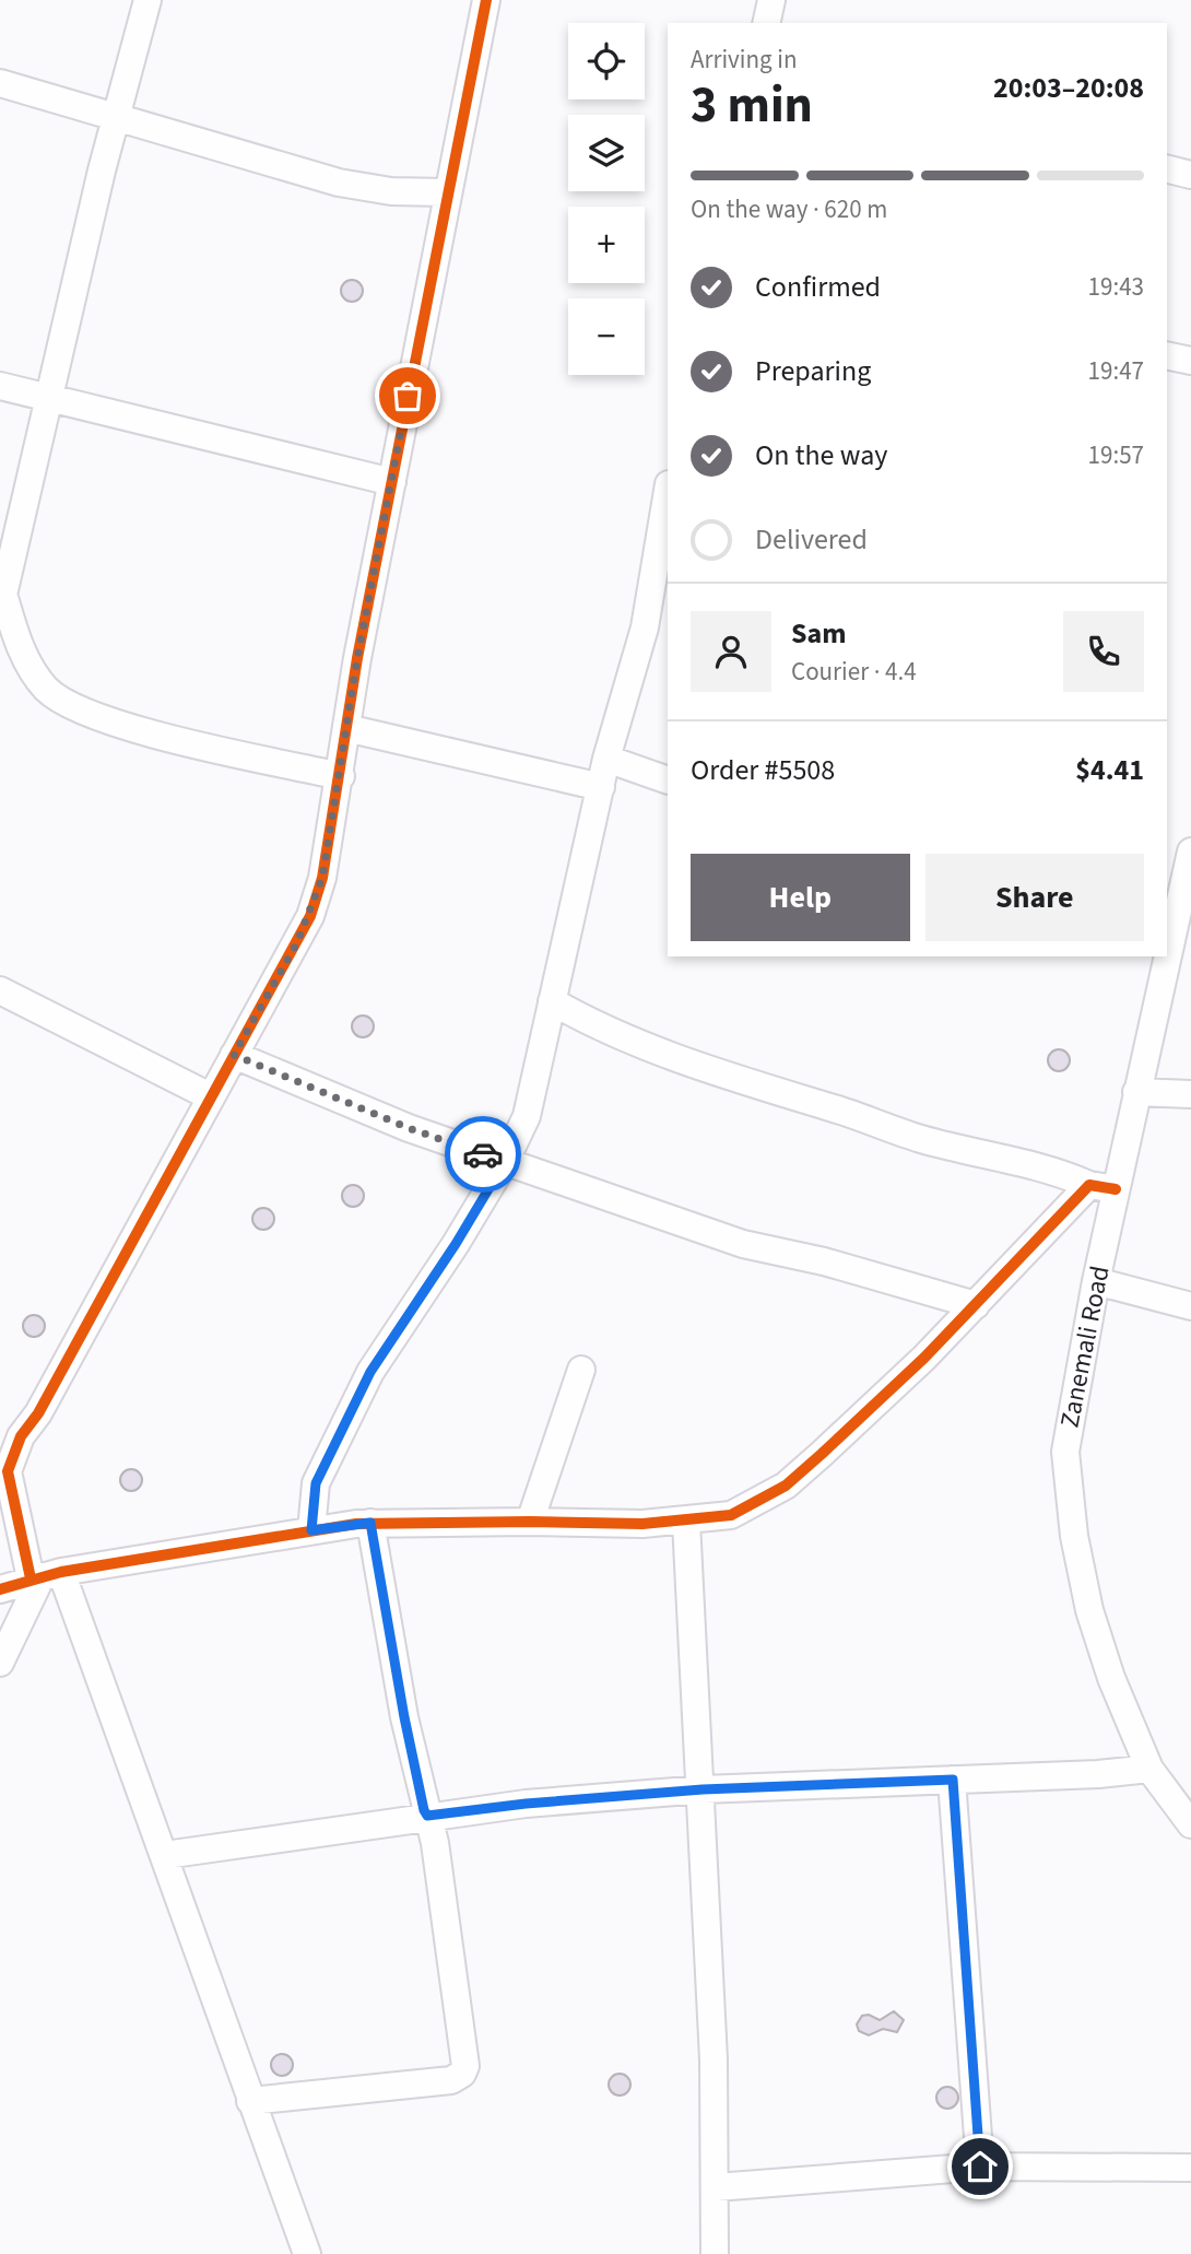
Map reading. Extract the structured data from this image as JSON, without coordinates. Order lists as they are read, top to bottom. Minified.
{"streets":{"street":["Zanemali Road"]},"page":{"map_buttons":["+","−"],"heading":["3 min","Arriving in","20:03–20:08"],"panel":["Sam","Courier · 4.4","Order #5508","$4.41"],"bar":"On the way · 620 m","list":[["Confirmed","19:43"],["Preparing","19:47"],["On the way","19:57"],"Delivered"],"buttons":["Help","Share"]}}
